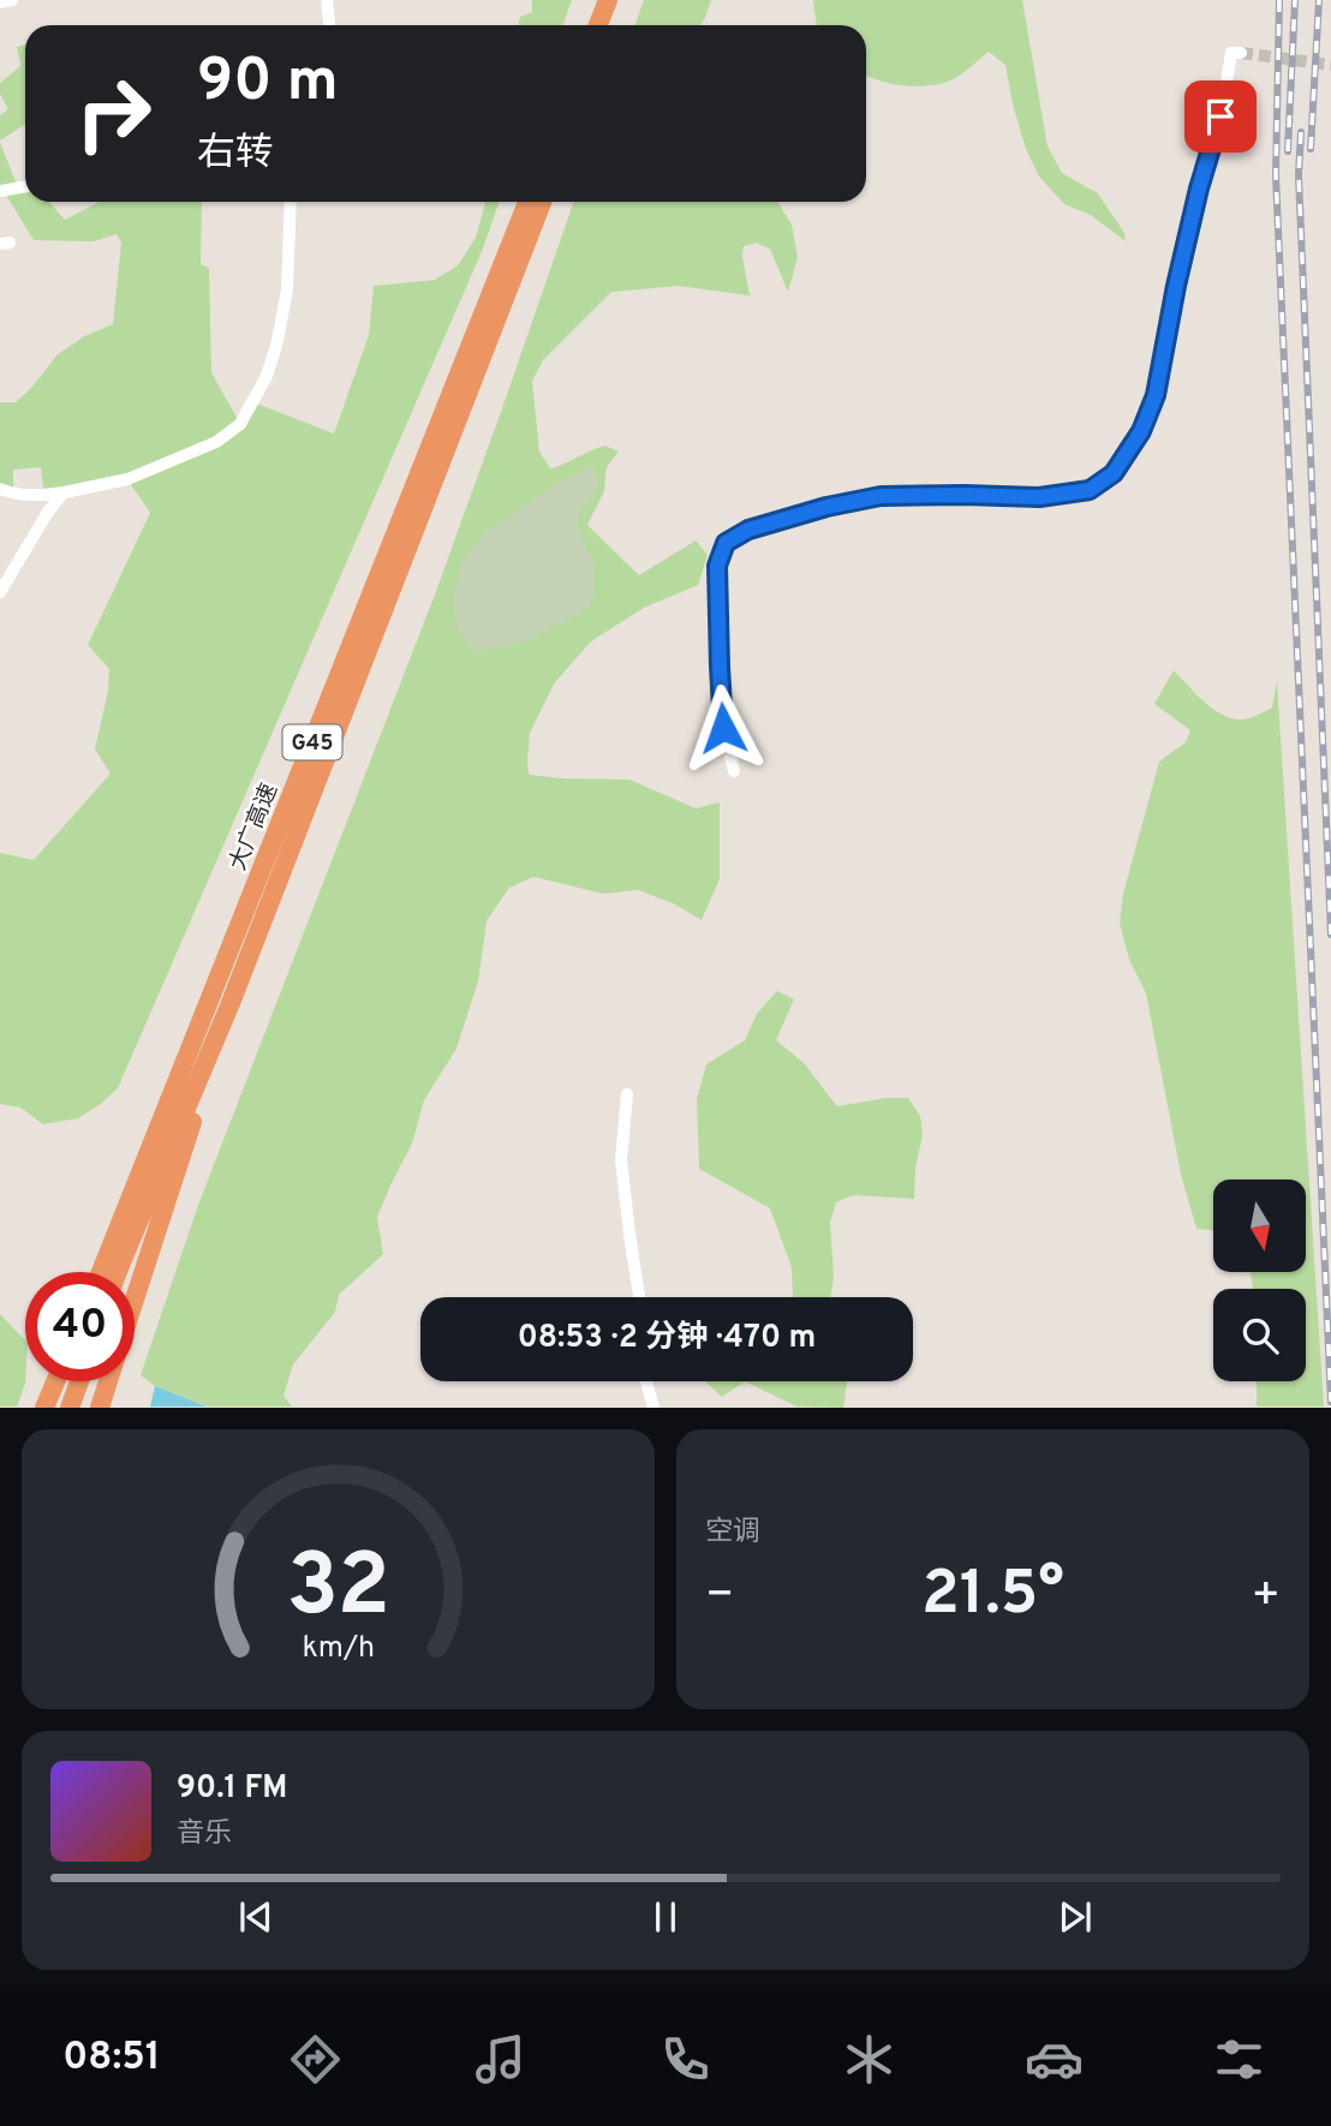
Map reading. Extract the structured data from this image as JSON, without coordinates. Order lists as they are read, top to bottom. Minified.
{"streets":{"highway":["G45","大广高速"]},"north":"bottom","page":{"turn":["90 m","右转"],"limit":"40","trip":"08:53 · 2 分钟 · 470 m","tile":"空调","heat":["−","21.5°","+"],"song":["90.1 FM","音乐"],"tabs":"08:51","gauge":["32","km/h"]}}
